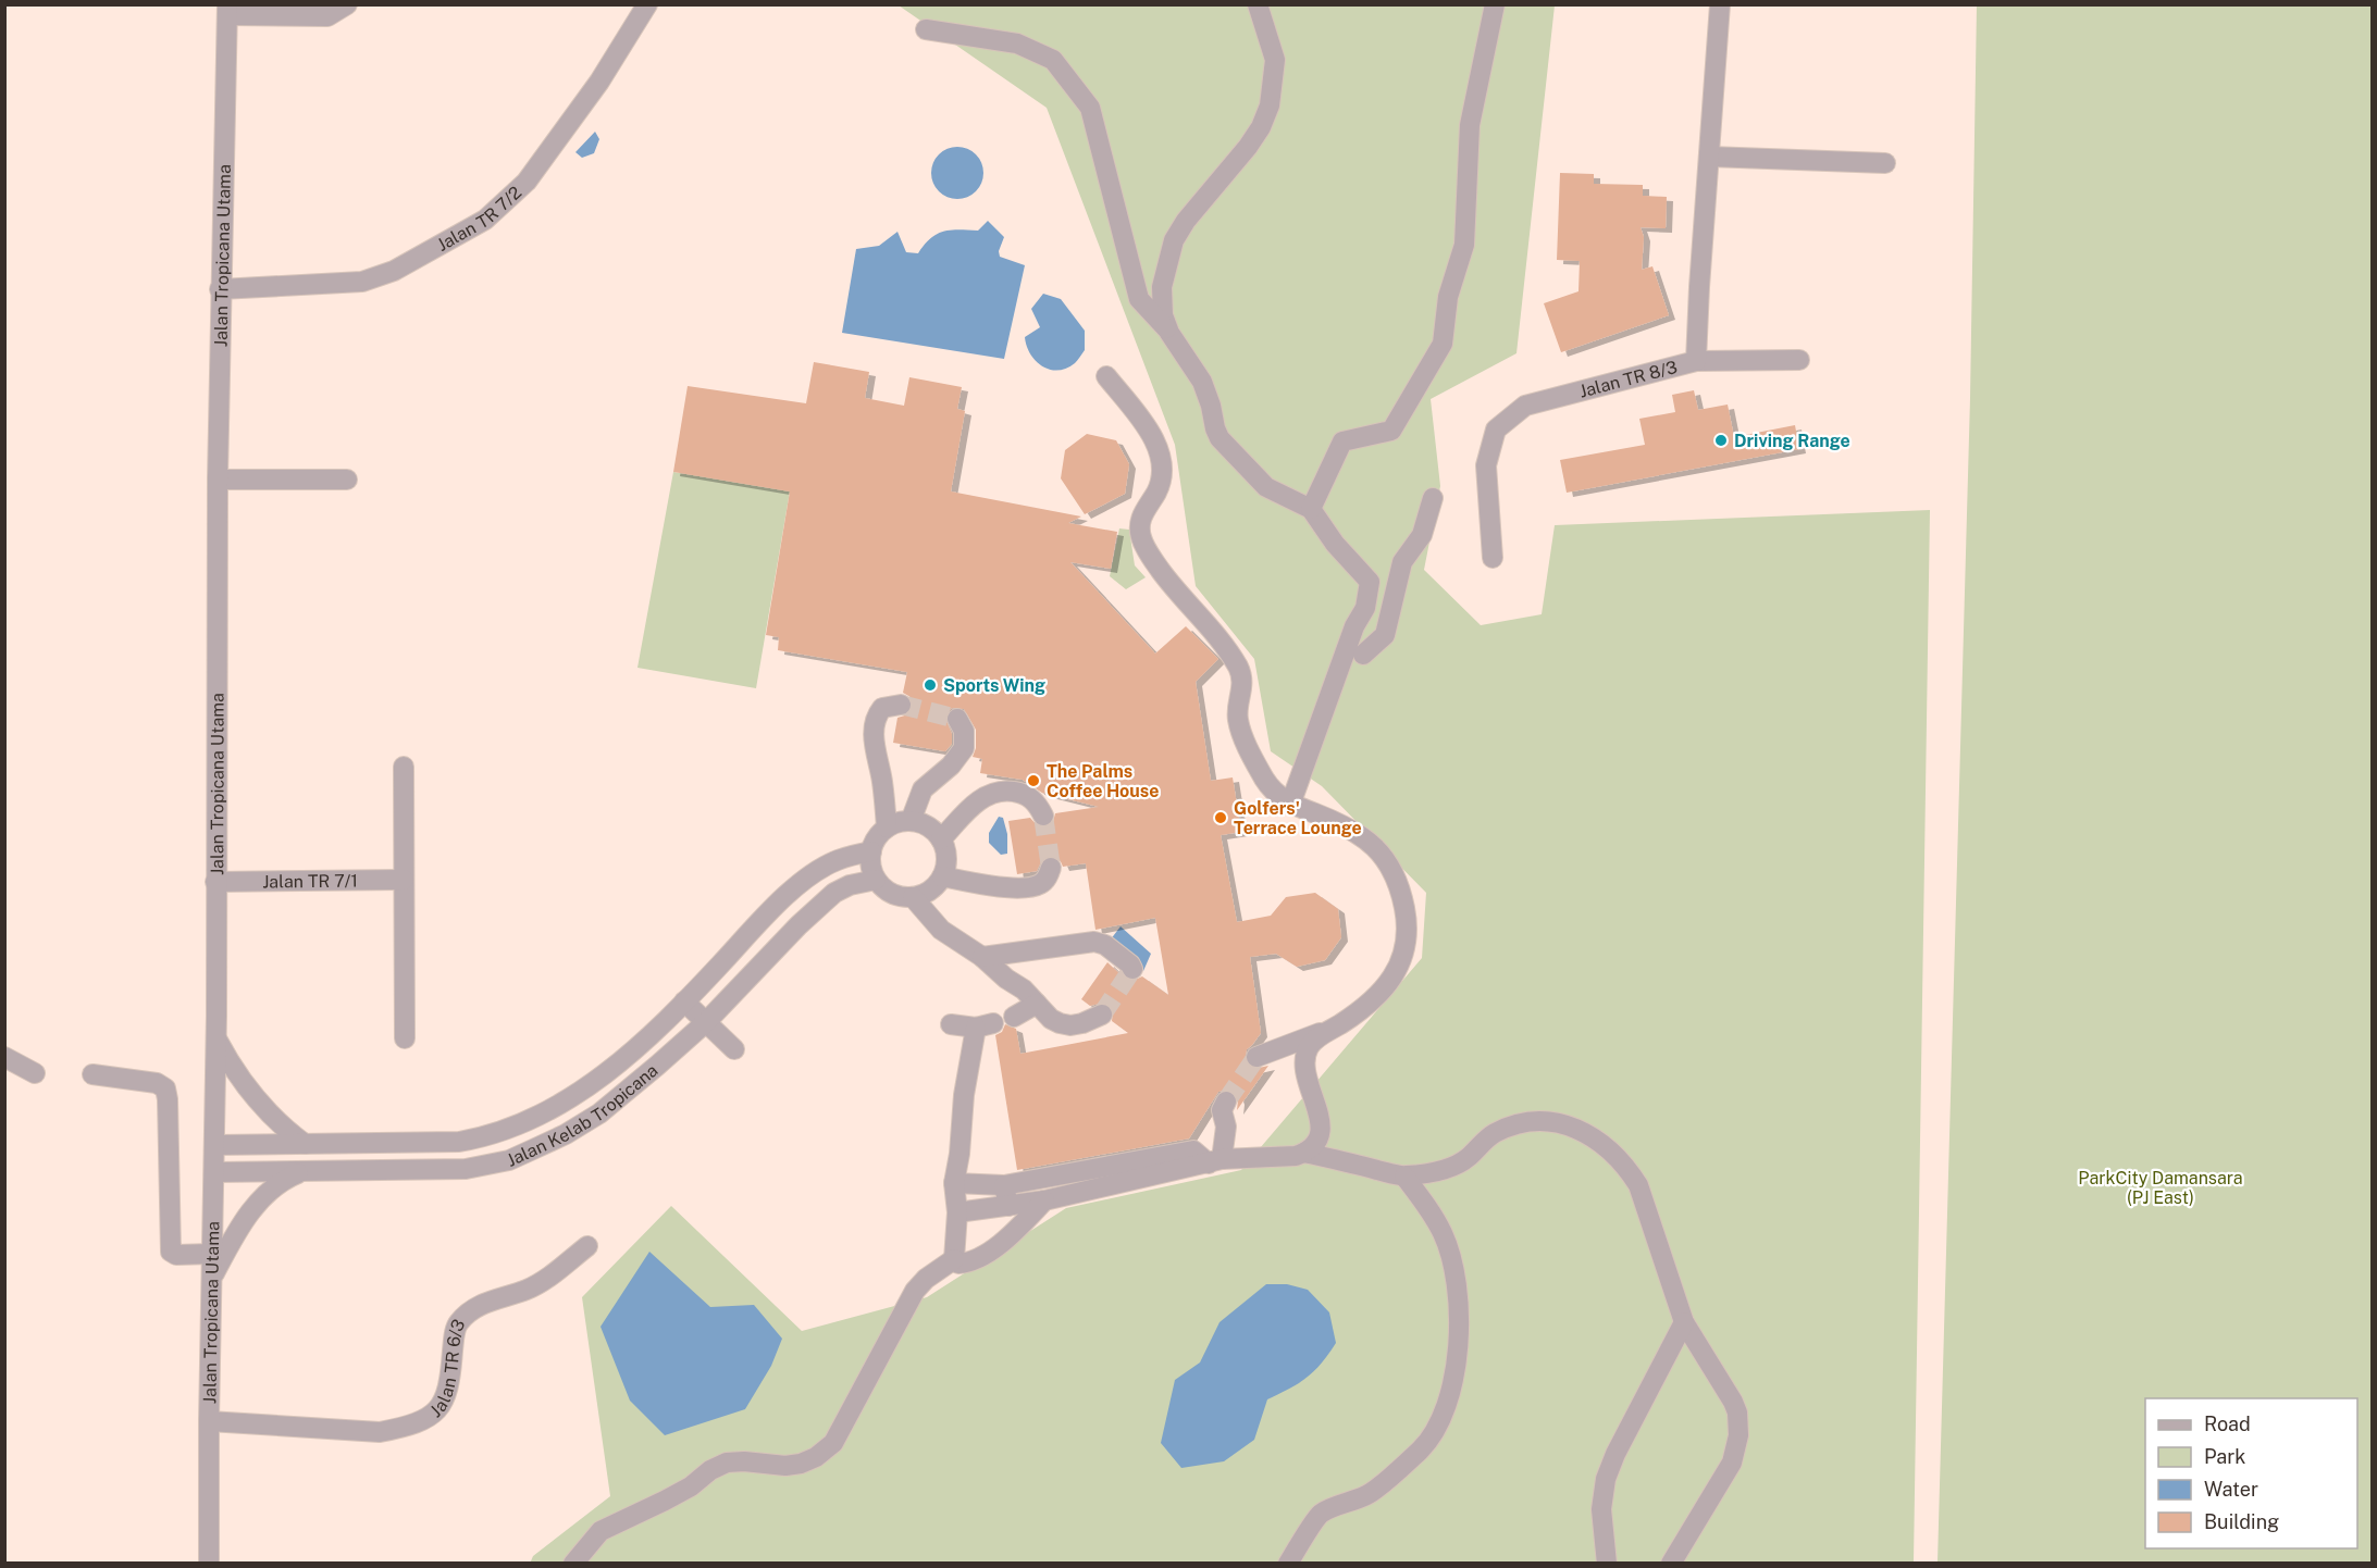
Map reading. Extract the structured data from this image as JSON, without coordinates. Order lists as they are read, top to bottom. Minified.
{"streets":{"street":["Jalan TR 7/2","Jalan Tropicana Utama","Jalan TR 8/3","Jalan TR 7/1","Jalan Kelab Tropicana","Jalan TR 6/3"]},"crossings":[["Jalan TR 7/2","Jalan Tropicana Utama"],["Jalan Tropicana Utama","Jalan TR 7/1"],["Jalan Tropicana Utama","Jalan Kelab Tropicana"],["Jalan Tropicana Utama","Jalan TR 6/3"]],"parks":["ParkCity Damansara (PJ East)"],"places":["Driving Range","Sports Wing","The Palms Coffee House","Golfers' Terrace Lounge"],"legend":["Road","Park","Water","Building"]}
